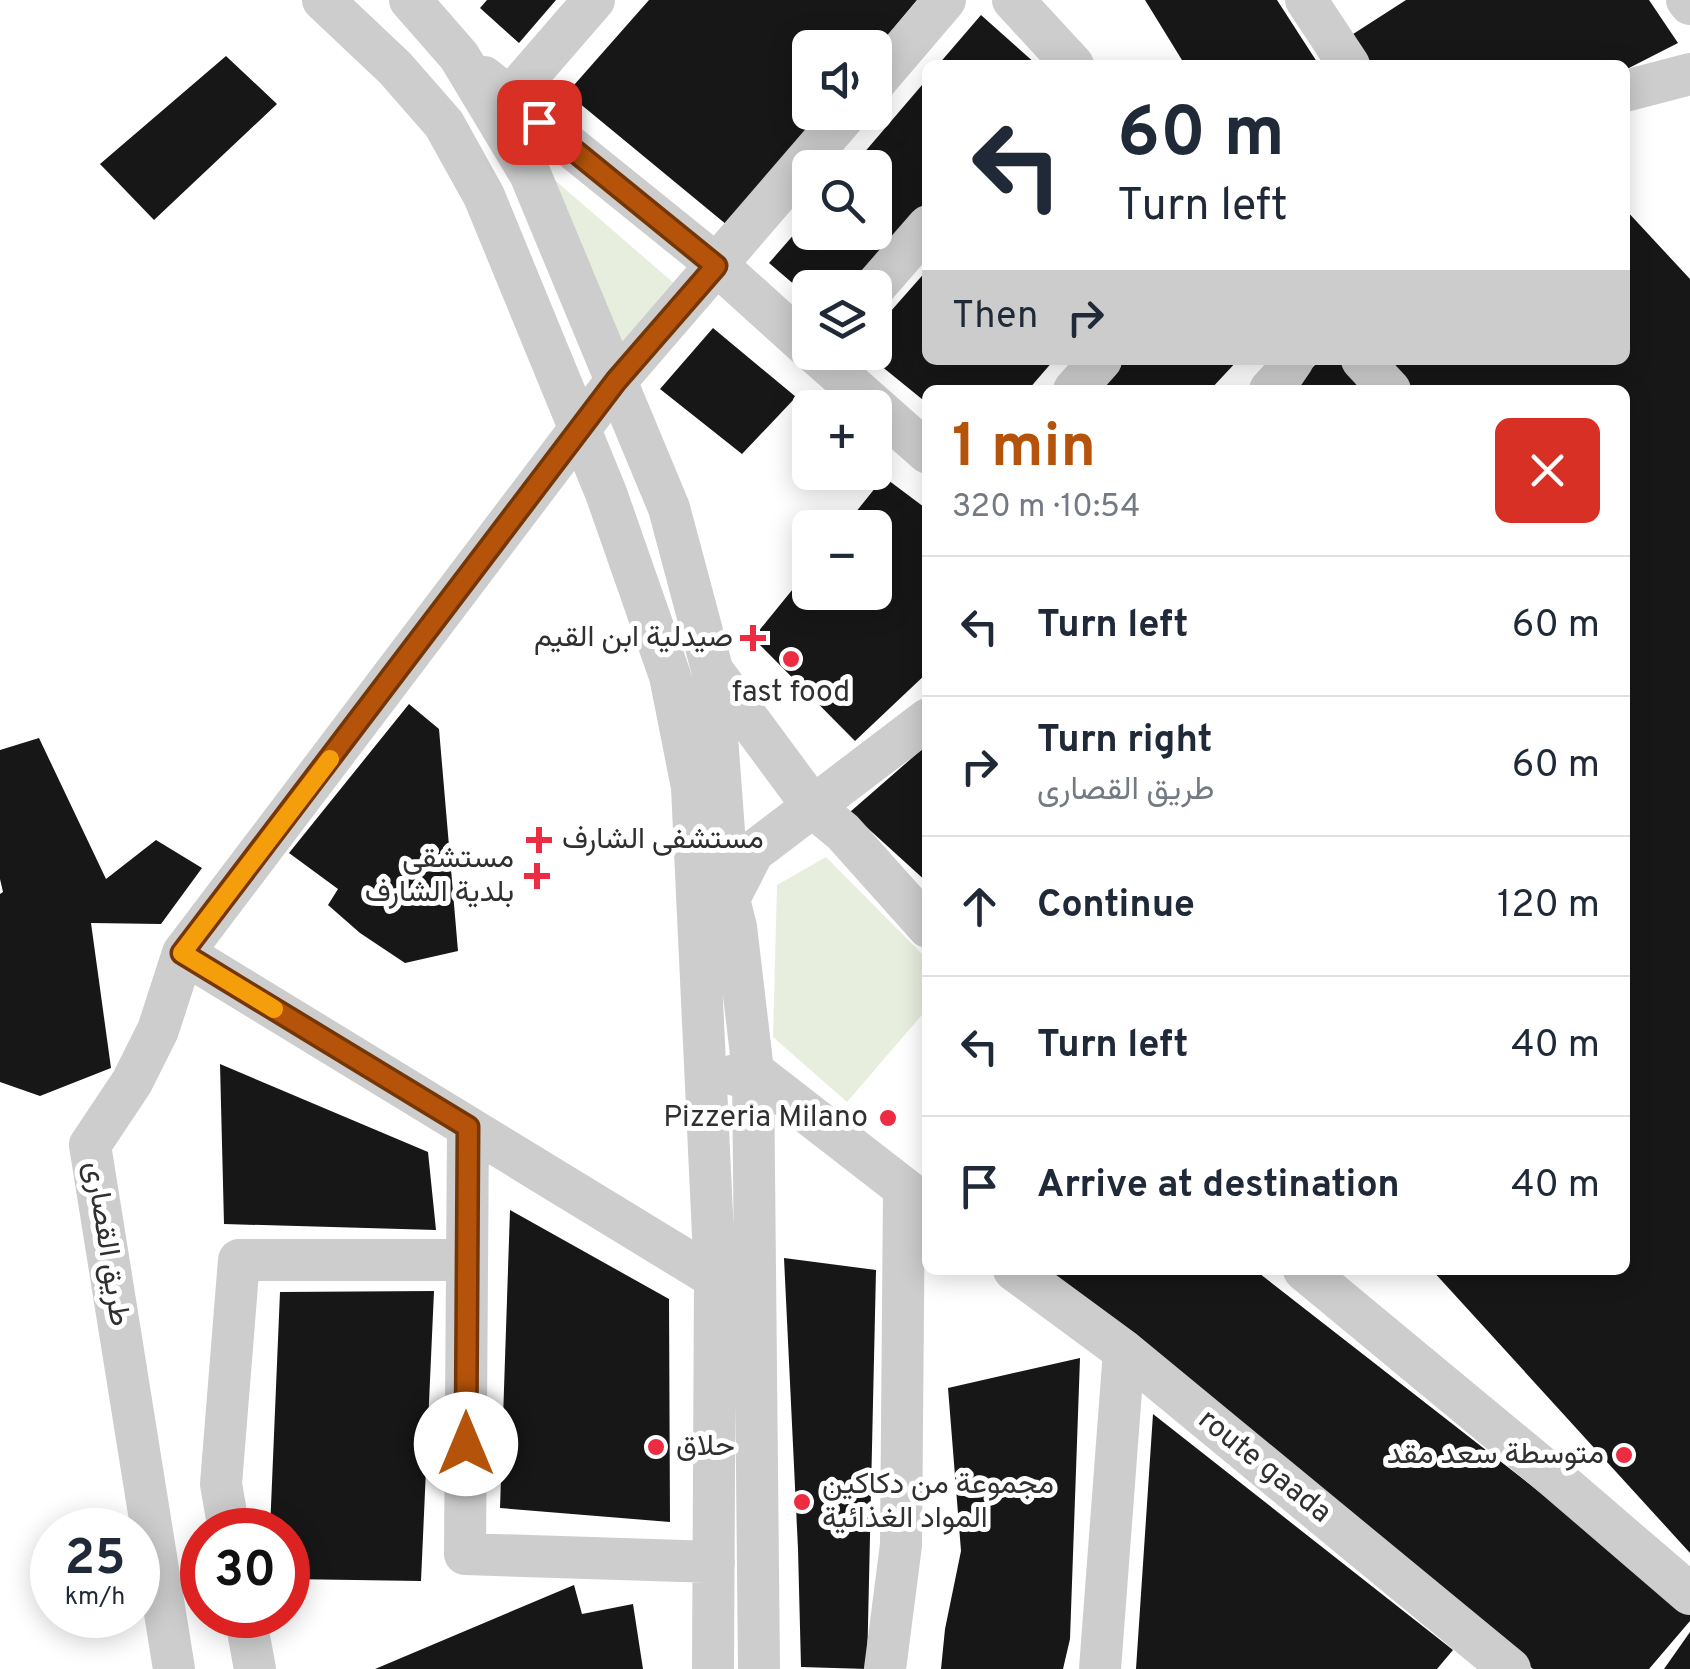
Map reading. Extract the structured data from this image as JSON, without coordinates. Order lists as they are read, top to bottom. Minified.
{"streets":{"street":["طريق القصارى","route gaada"]},"places":{"health":["صيدلية ابن القيم","مستشفى الشارف","مستشقى بلدية الشارف"],"other":["fast food","Pizzeria Milano","حلاق","متوسطة سعد مقد","مجموعة من دكاكين المواد الغذائية"]},"page":{"map_buttons":["+","−"],"turn":["60 m","Turn left"],"then":"Then","heading":["1 min","320 m · 10:54"],"list":[{"name":"Turn left","value":"60 m"},{"name":"Turn right","note":"طريق القصارى","value":"60 m"},{"name":"Continue","value":"120 m"},{"name":"Turn left","value":"40 m"},{"name":"Arrive at destination","value":"40 m"}],"speed":"25 km/h","limit":"30"}}
